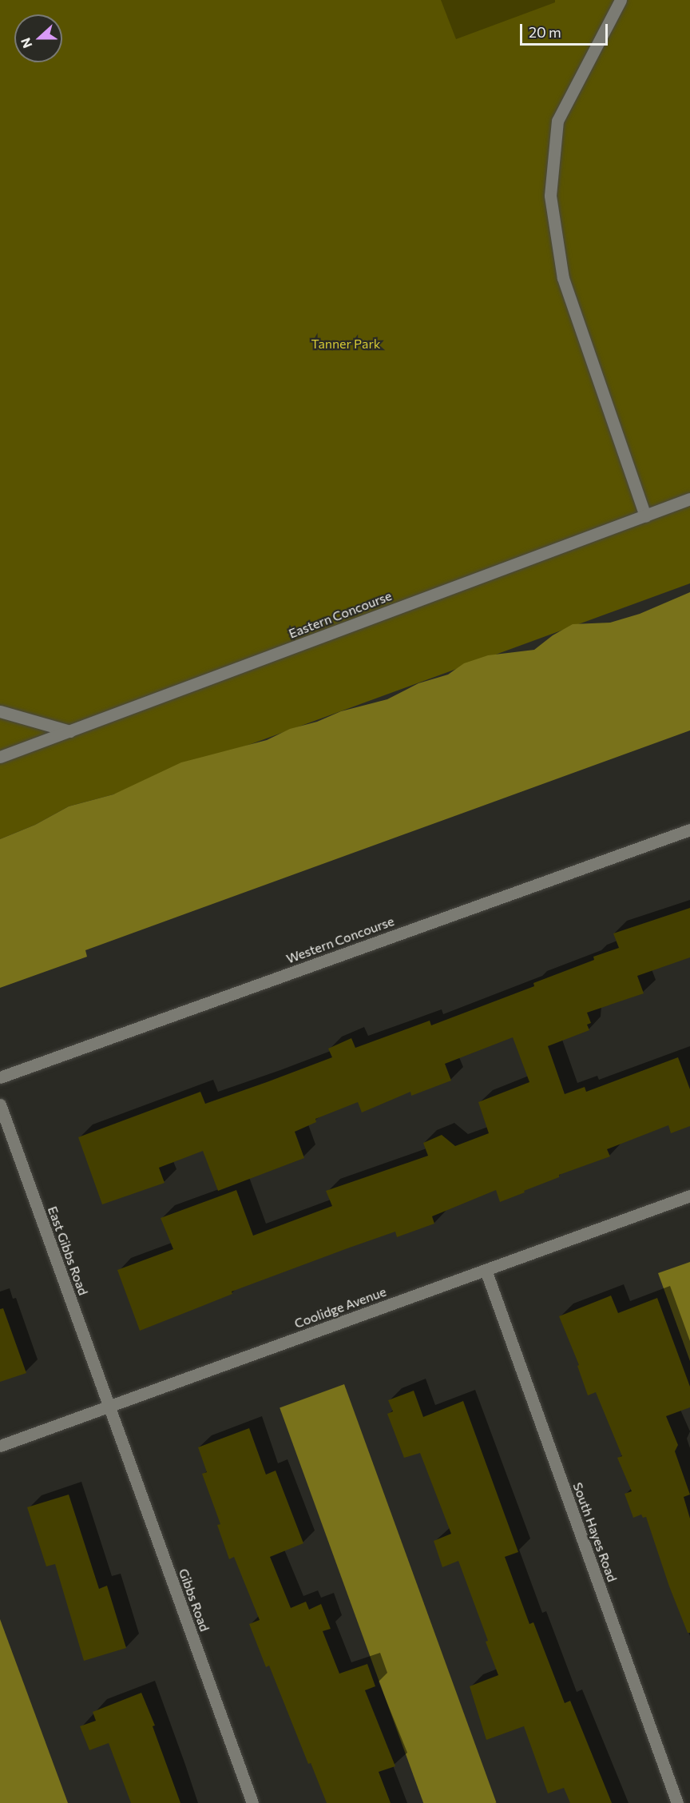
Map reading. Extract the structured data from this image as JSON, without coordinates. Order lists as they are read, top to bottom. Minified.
{"streets":{"street":["Eastern Concourse","Western Concourse","East Gibbs Road","Coolidge Avenue","South Hayes Road","Gibbs Road"]},"crossings":[["East Gibbs Road","Coolidge Avenue"],["East Gibbs Road","Gibbs Road"],["Coolidge Avenue","South Hayes Road"],["Coolidge Avenue","Gibbs Road"]],"parks":["Tanner Park"],"scale_bar":"20 m","north":"left"}
